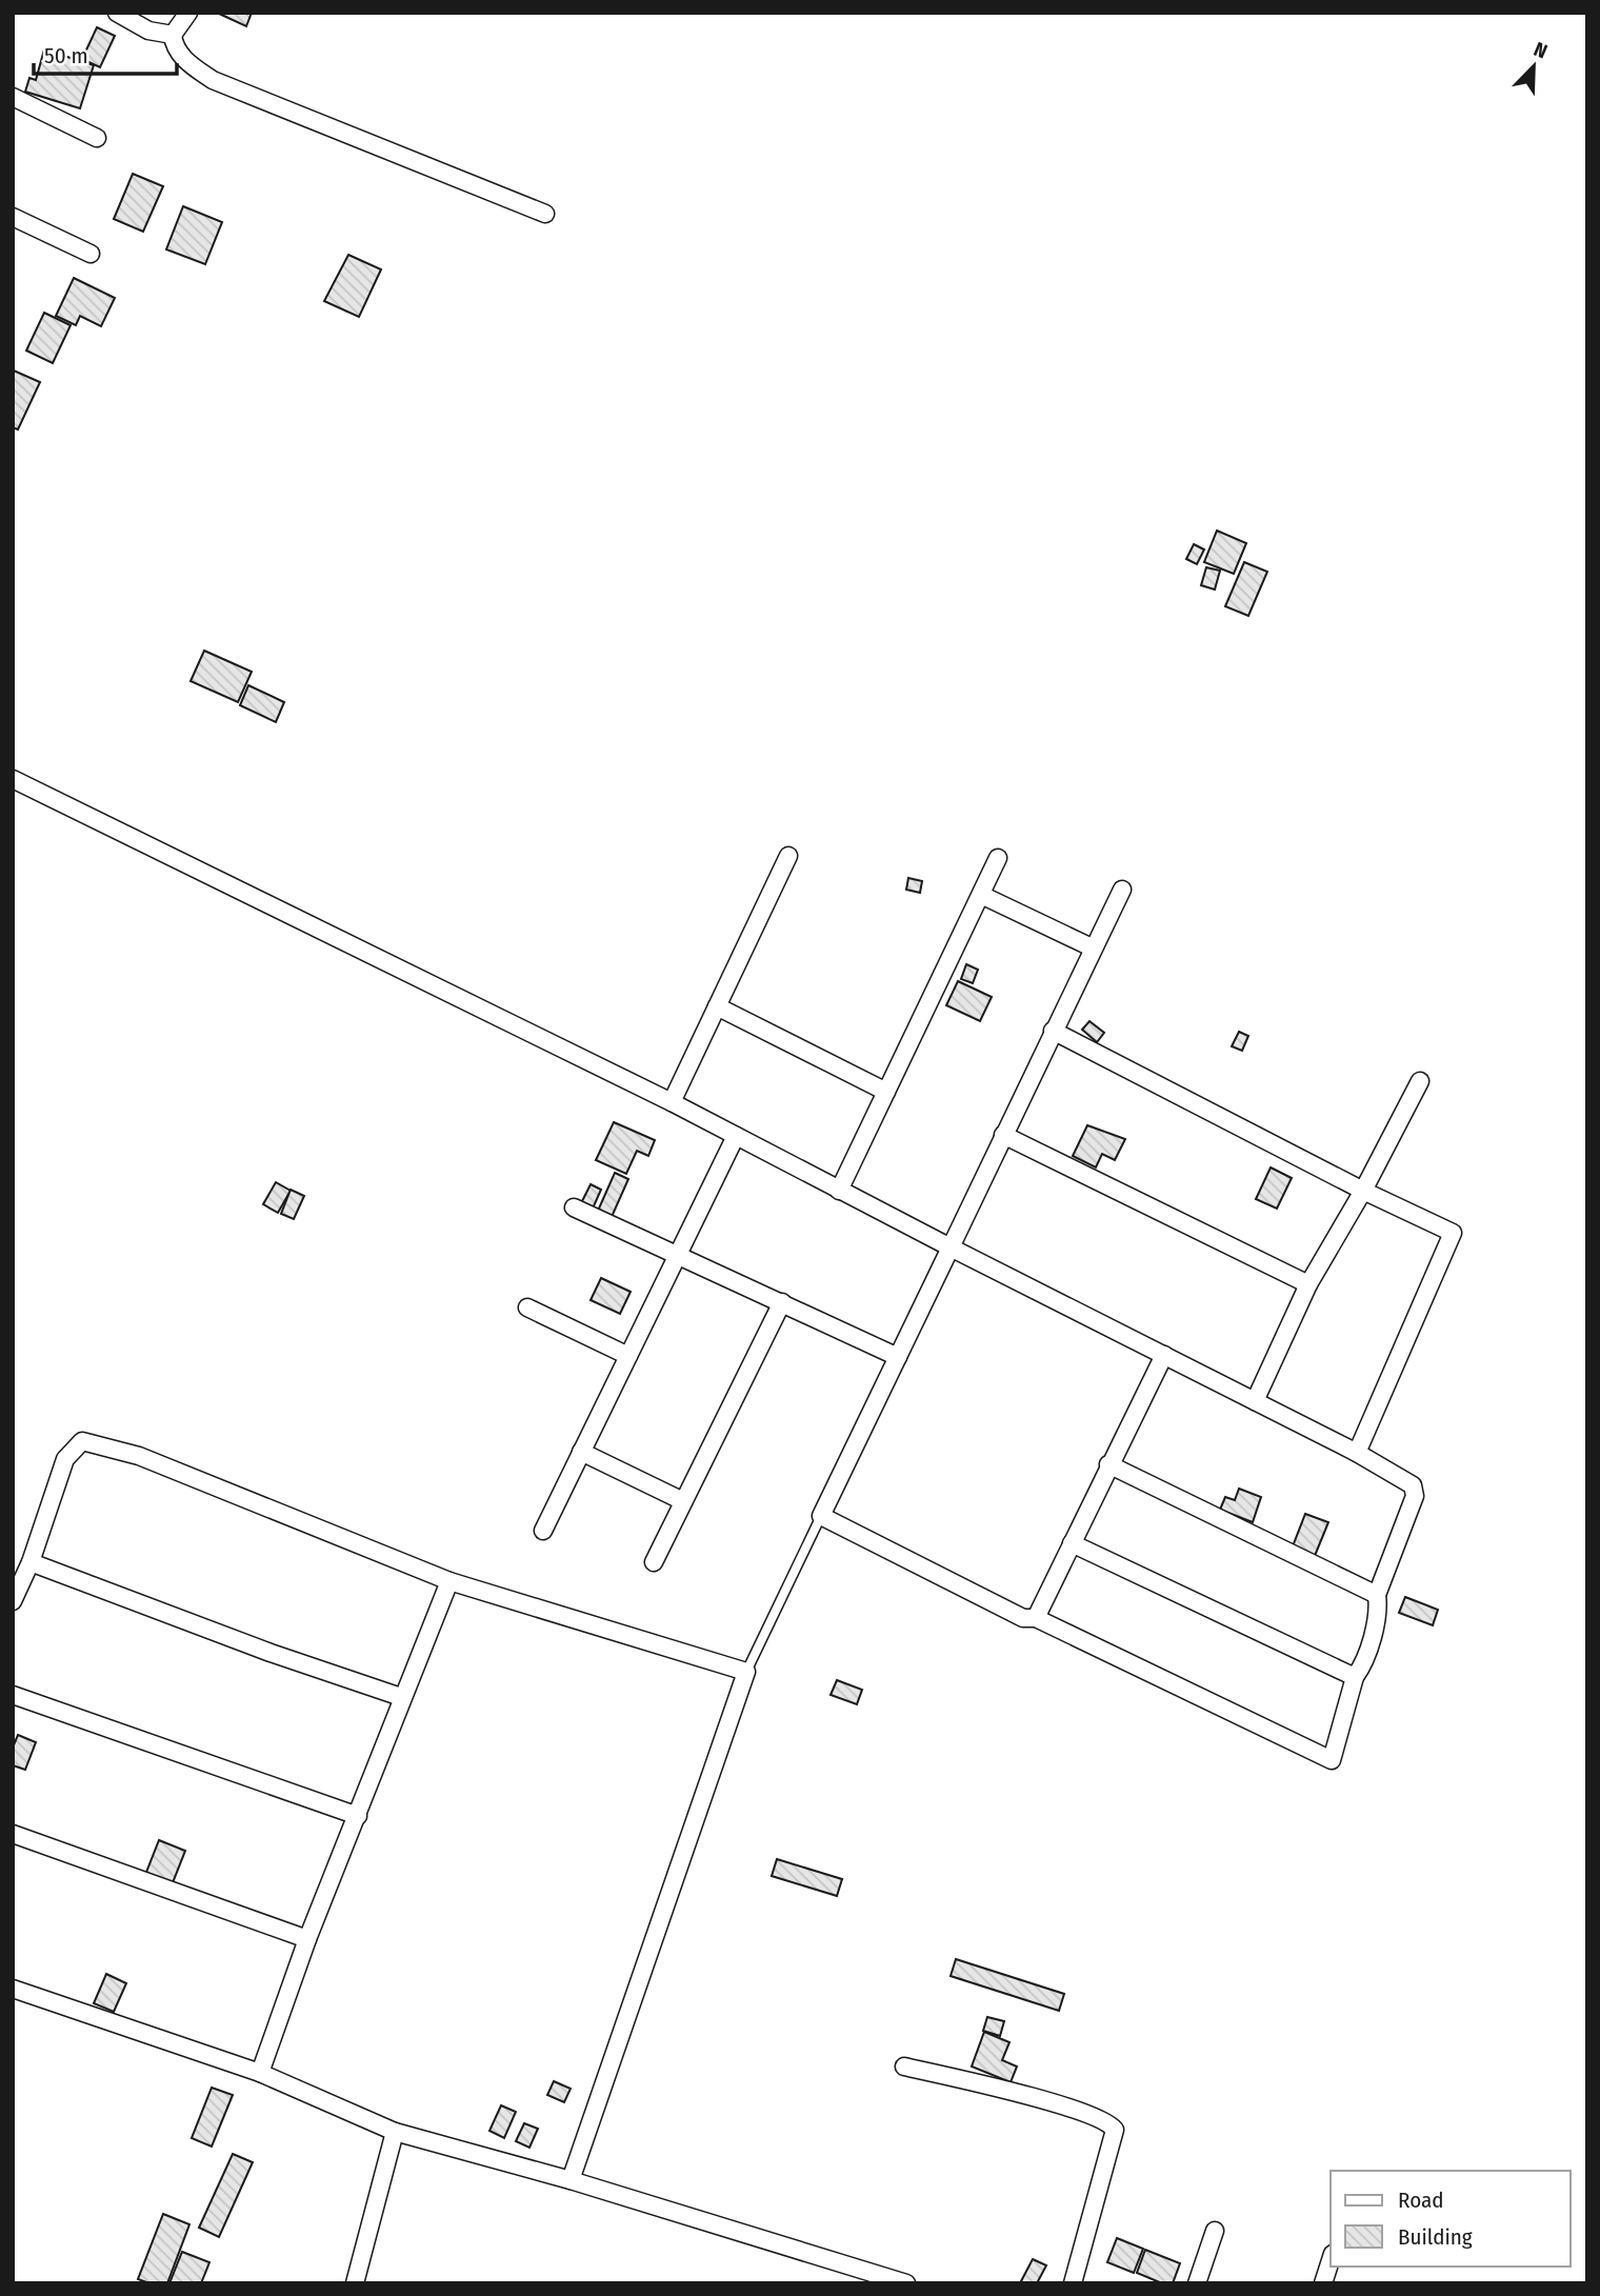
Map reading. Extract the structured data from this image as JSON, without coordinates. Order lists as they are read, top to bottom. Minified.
{"legend":["Road","Building"],"scale_bar":"50 m","north":"top right"}
